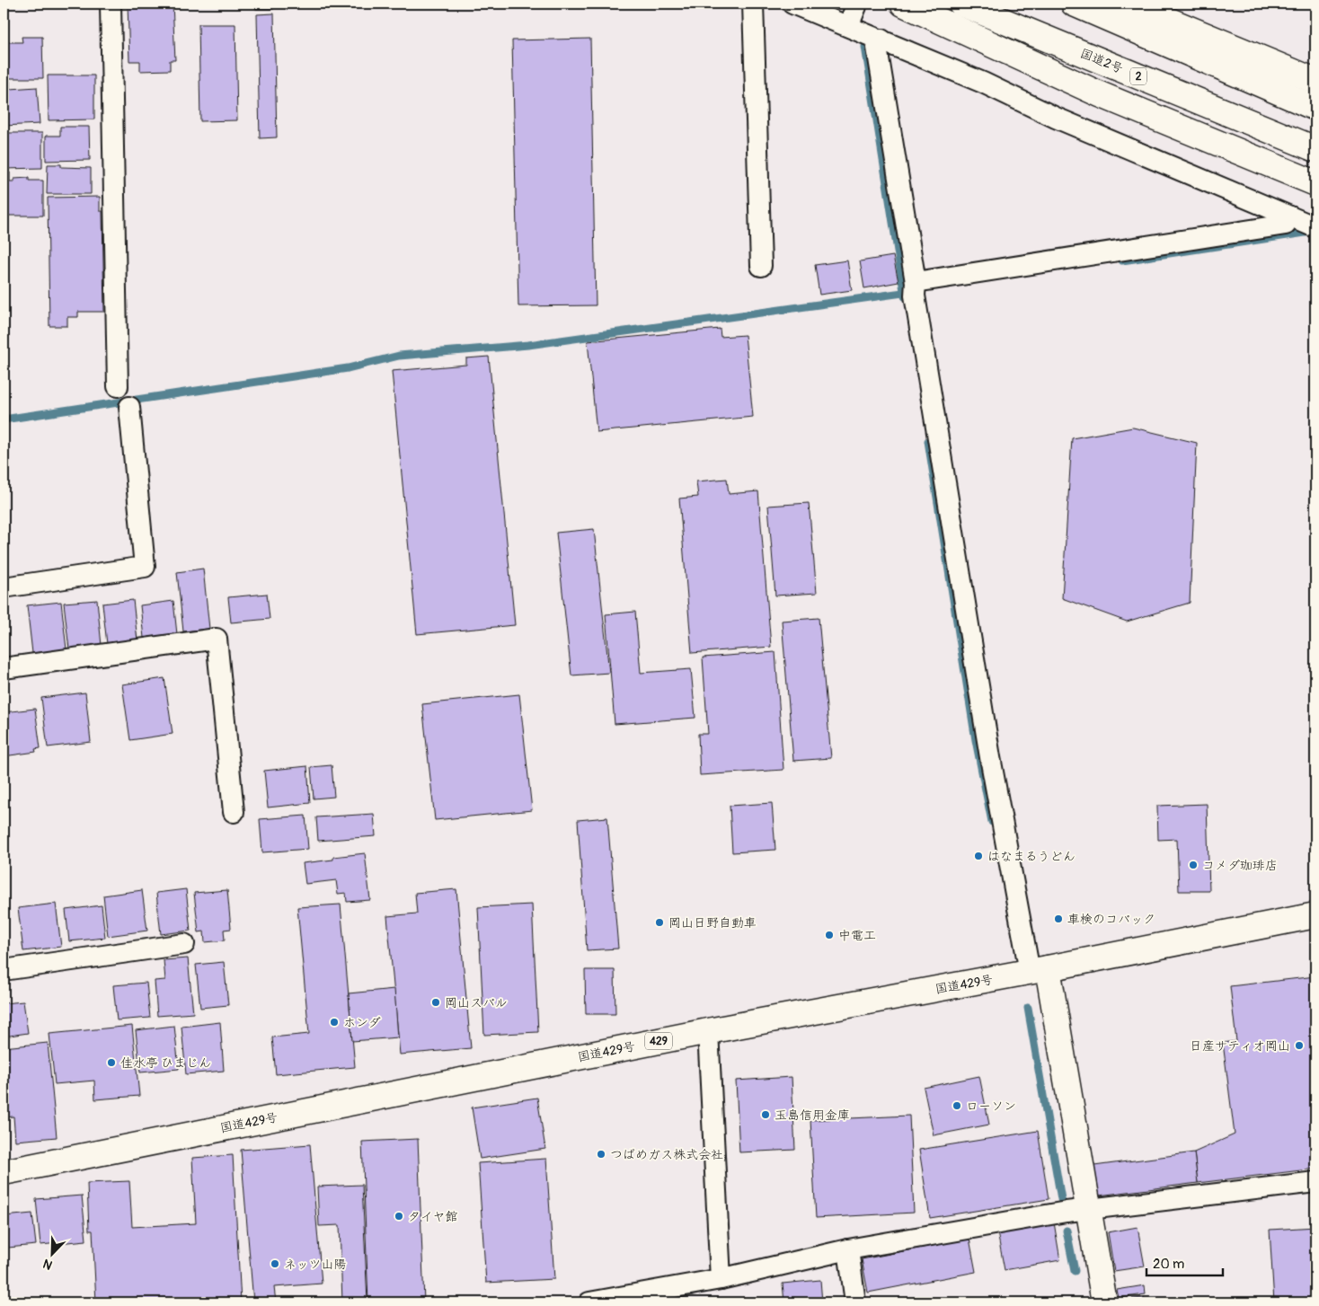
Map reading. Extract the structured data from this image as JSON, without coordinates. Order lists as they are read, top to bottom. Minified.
{"streets":{"main road":["国道2号","2","国道429号","429"]},"places":["はなまるうどん","コメダ珈琲店","車検のコバック","岡山日野自動車","中電工","岡山スバル","ホンダ","日産サティオ岡山","佳水亭 ひまじん","ローソン","玉島信用金庫","つばめガス株式会社","タイヤ館","ネッツ山陽"],"scale_bar":"20 m","north":"bottom left"}
